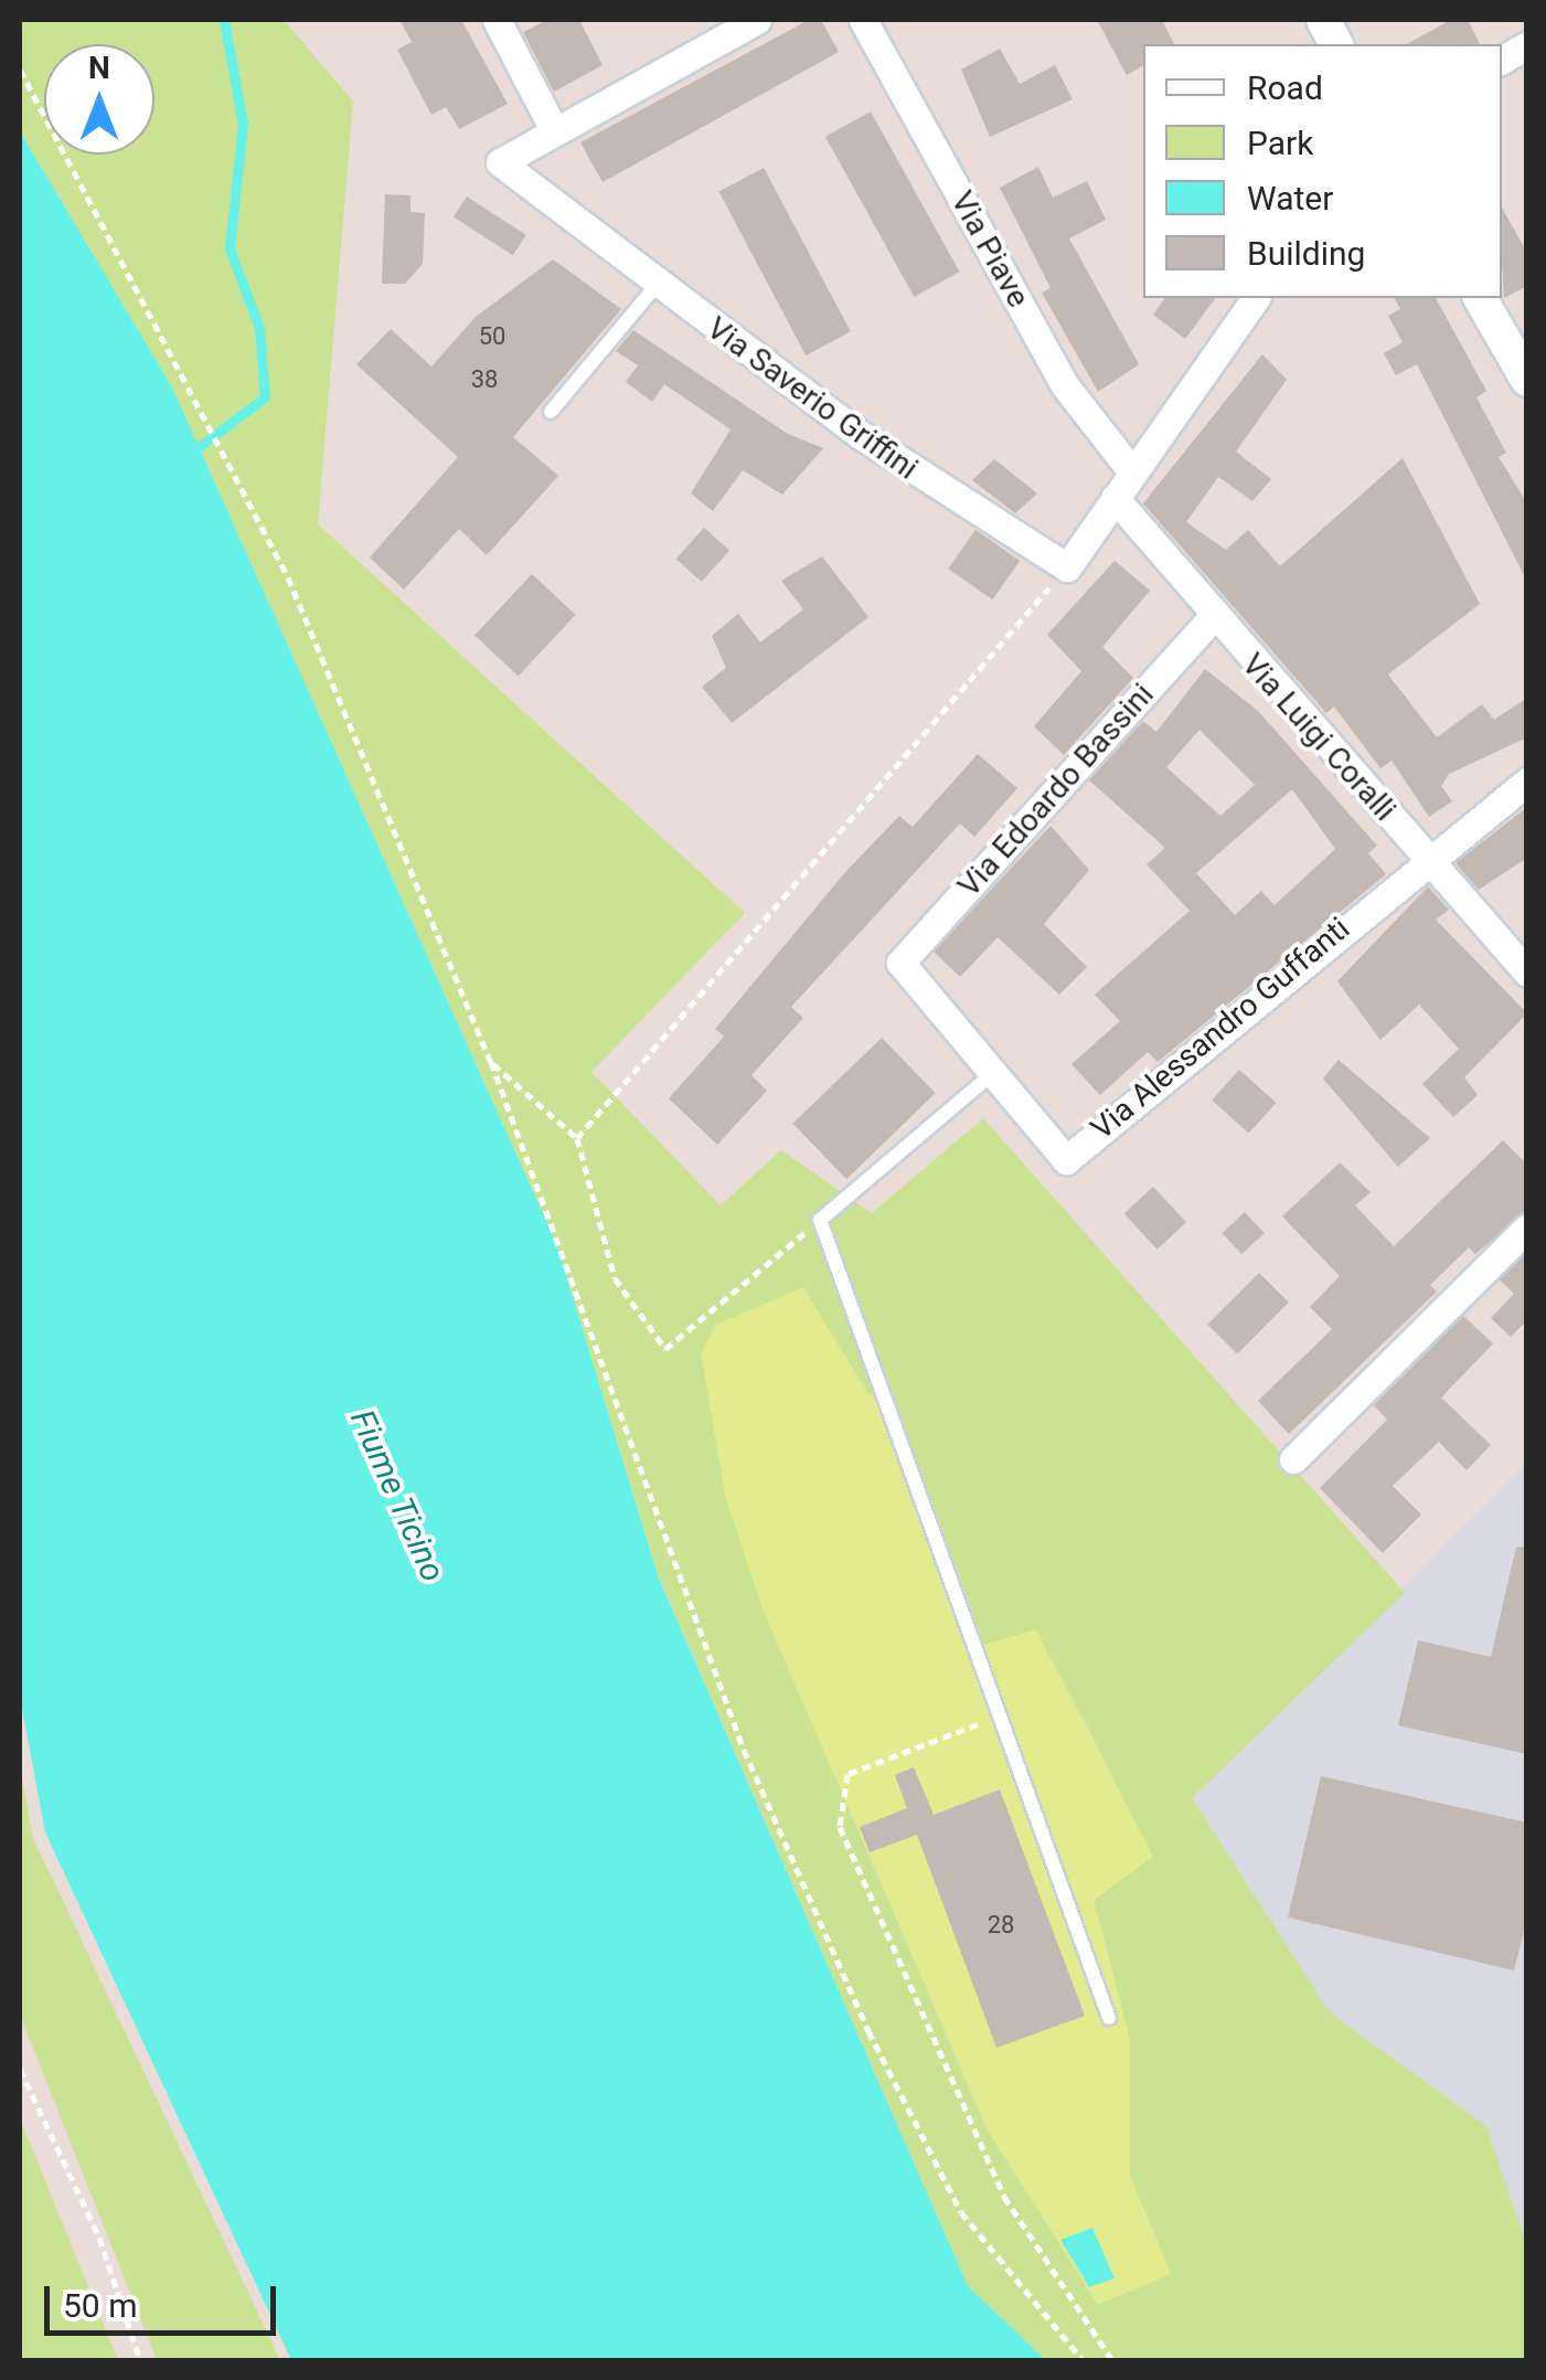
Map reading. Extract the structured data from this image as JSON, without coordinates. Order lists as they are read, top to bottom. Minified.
{"streets":{"street":["Via Piave","Via Saverio Griffini","Via Luigi Coralli","Via Edoardo Bassini","Via Alessandro Guffanti"]},"crossings":[["Via Luigi Coralli","Via Edoardo Bassini"],["Via Luigi Coralli","Via Alessandro Guffanti"],["Via Edoardo Bassini","Via Alessandro Guffanti"]],"water":["Fiume Ticino"],"house_numbers":["50","38","28"],"legend":["Road","Park","Water","Building"],"scale_bar":"50 m","north":"top"}
